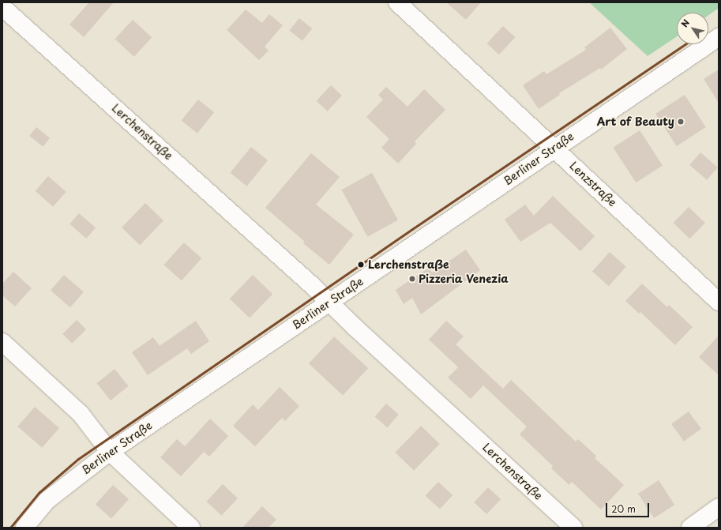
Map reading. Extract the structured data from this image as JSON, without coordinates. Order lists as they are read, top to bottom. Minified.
{"streets":{"street":["Lerchenstraße","Berliner Straße","Lenzstraße"]},"crossings":[["Lerchenstraße","Berliner Straße"],["Berliner Straße","Lenzstraße"]],"places":["Art of Beauty","Lerchenstraße","Pizzeria Venezia"],"scale_bar":"20 m","north":"top left"}
